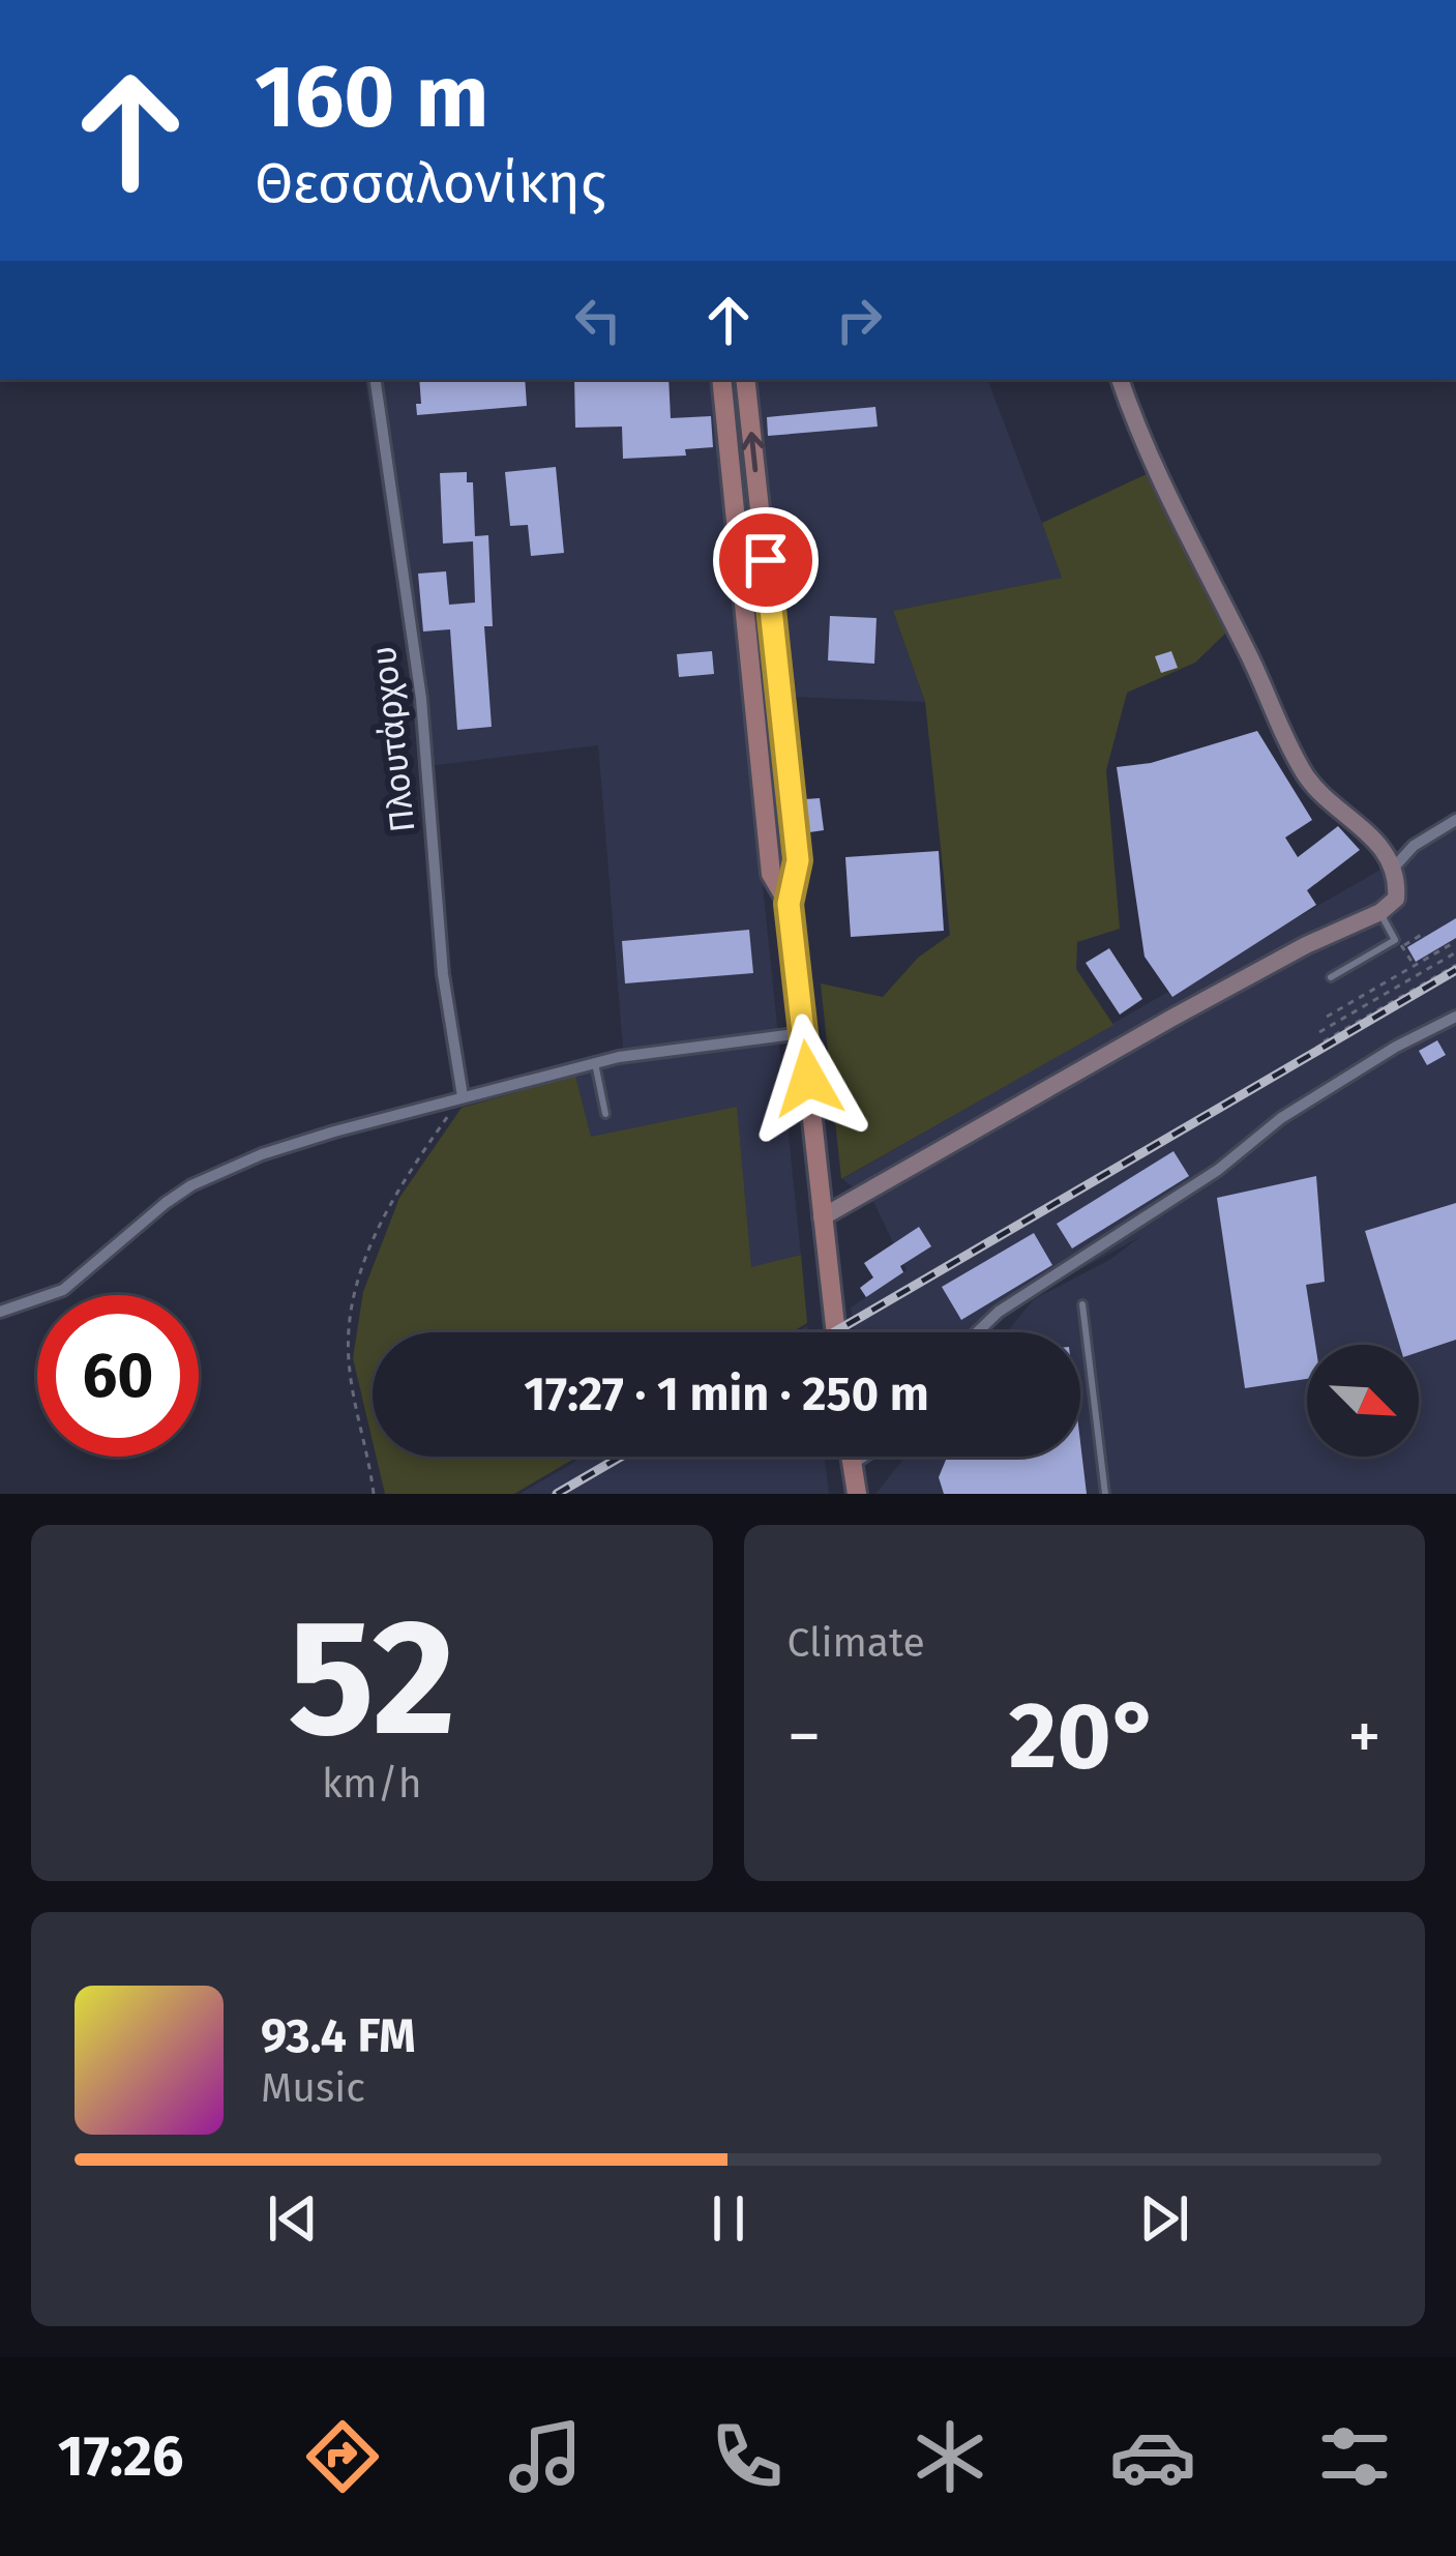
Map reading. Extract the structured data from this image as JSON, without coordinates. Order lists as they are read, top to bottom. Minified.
{"streets":{"street":["Πλουτάρχου"]},"north":"bottom right","page":{"turn":["160 m","Θεσσαλονίκης"],"limit":"60","trip":"17:27 · 1 min · 250 m","tile":[["52","km/h"],"Climate"],"heat":["−","20°","+"],"song":["93.4 FM","Music"],"tabs":"17:26"}}
